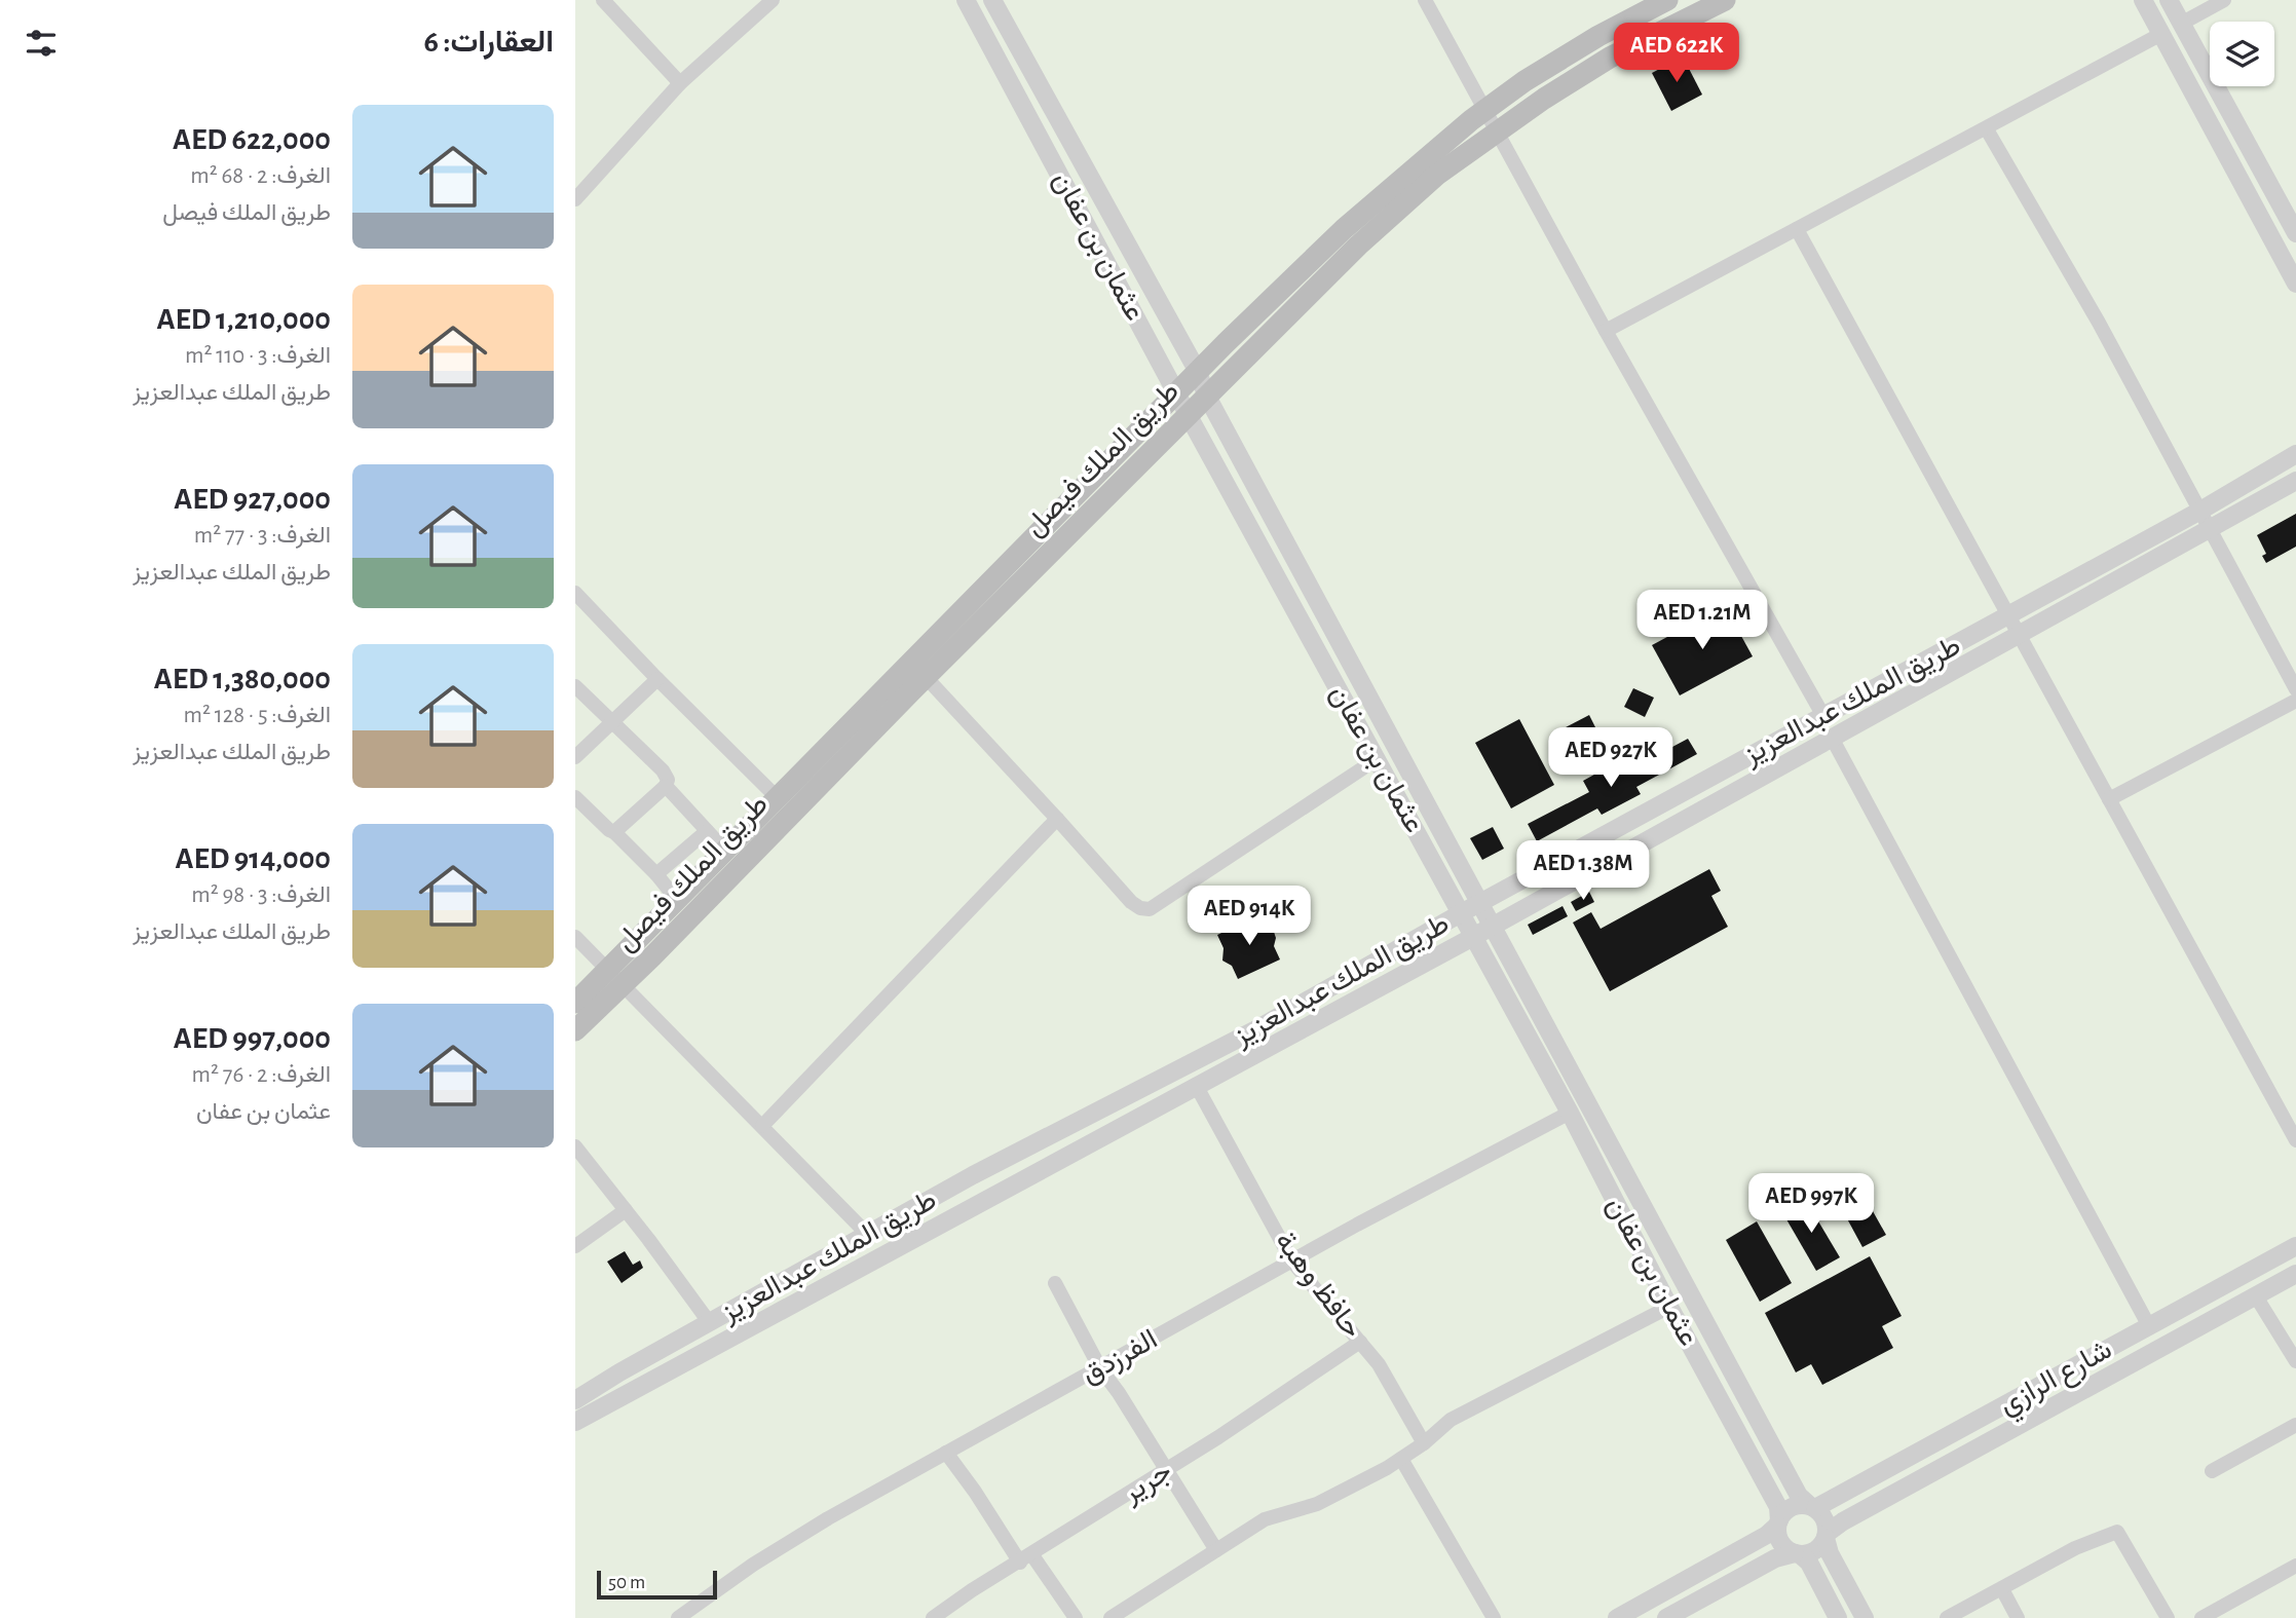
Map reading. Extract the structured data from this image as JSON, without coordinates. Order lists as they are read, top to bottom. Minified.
{"streets":{"main road":["طريق الملك فيصل"],"street":["عثمان بن عفان","طريق الملك عبدالعزيز","حافظ وهبة","الفرزدق","شارع الرازي","جرير"]},"crossings":[["عثمان بن عفان","طريق الملك فيصل"],["عثمان بن عفان","طريق الملك عبدالعزيز"],["عثمان بن عفان","الفرزدق"],["عثمان بن عفان","شارع الرازي"],["طريق الملك عبدالعزيز","حافظ وهبة"],["حافظ وهبة","الفرزدق"],["حافظ وهبة","جرير"]],"scale_bar":"50 m","page":{"heading":"العقارات: 6","price":["AED 622K","AED 1.21M","AED 927K","AED 1.38M","AED 914K","AED 997K"],"list":[{"name":"AED 622,000","note":"الغرف: 2 · 68 m² · طريق الملك فيصل"},{"name":"AED 1,210,000","note":"الغرف: 3 · 110 m² · طريق الملك عبدالعزيز"},{"name":"AED 927,000","note":"الغرف: 3 · 77 m² · طريق الملك عبدالعزيز"},{"name":"AED 1,380,000","note":"الغرف: 5 · 128 m² · طريق الملك عبدالعزيز"},{"name":"AED 914,000","note":"الغرف: 3 · 98 m² · طريق الملك عبدالعزيز"},{"name":"AED 997,000","note":"الغرف: 2 · 76 m² · عثمان بن عفان"}],"scale":"50 m"}}
